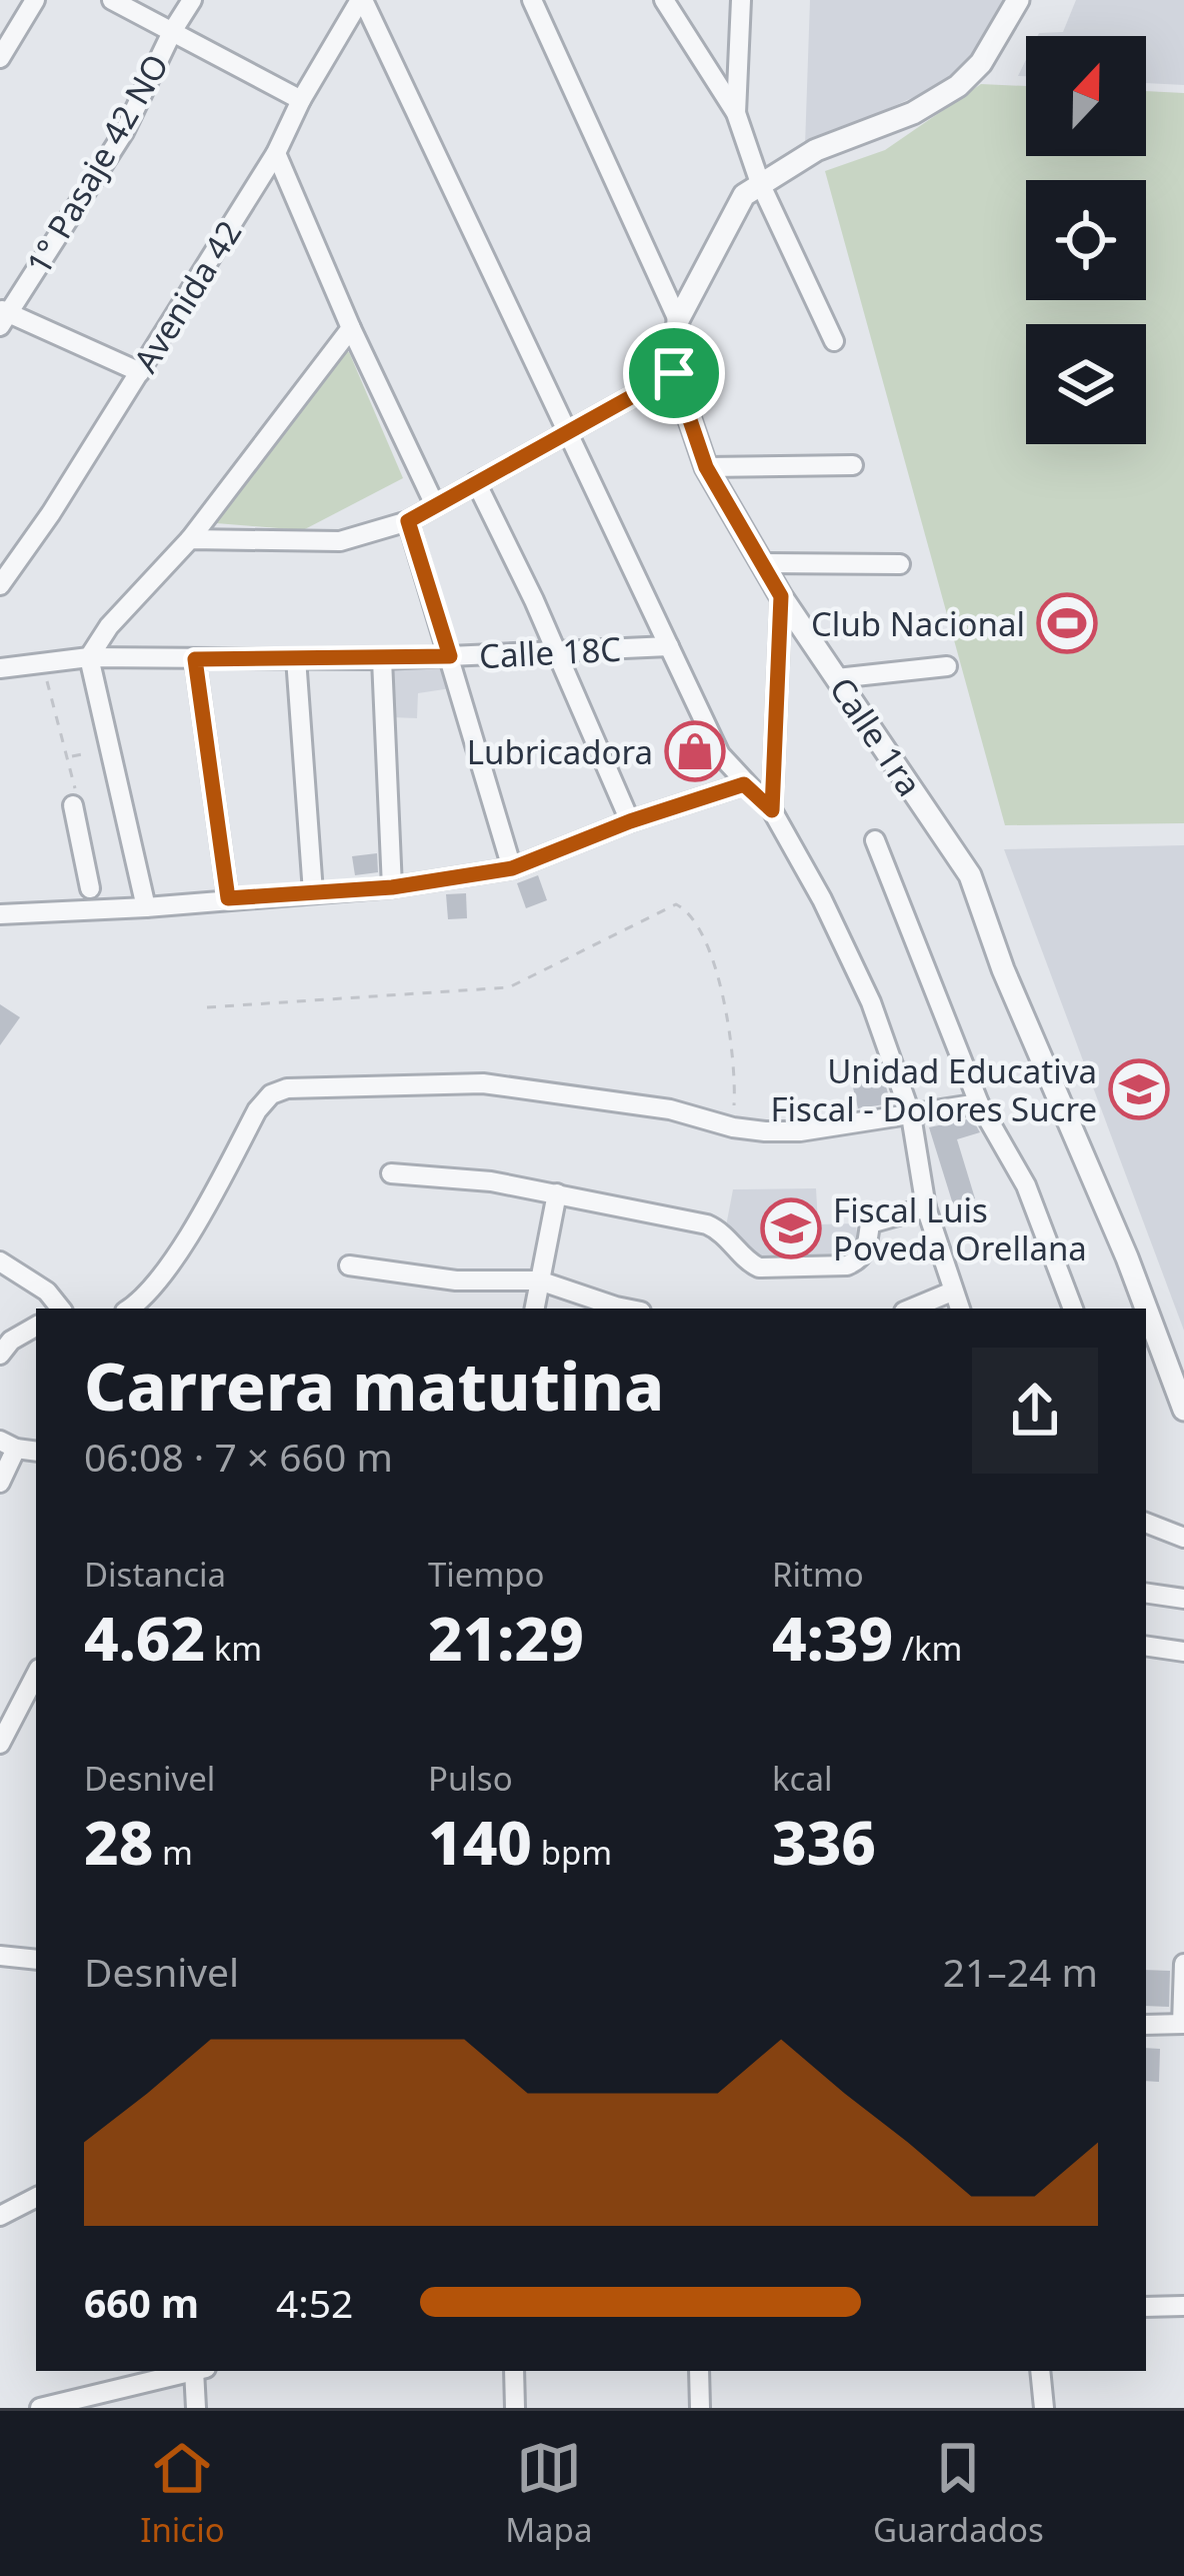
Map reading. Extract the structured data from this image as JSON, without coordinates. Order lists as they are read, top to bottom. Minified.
{"streets":{"street":["1° Pasaje 42 NO","Avenida 42","Calle 18C","Calle 1ra"]},"places":{"sports":["Club Nacional"],"shop":["Lubricadora"],"school or university":["Unidad Educativa Fiscal - Dolores Sucre","Fiscal Luis Poveda Orellana"]},"north":"top","page":{"heading":["Carrera matutina","06:08 · 7 × 660 m"],"stats":[["Distancia","4.62 km"],["Tiempo","21:29"],["Ritmo","4:39 /km"],["Desnivel","28 m"],["Pulso","140 bpm"],["kcal","336"]],"chart":["Desnivel","21–24 m"],"list":[{"name":"660 m","note":"4:52"}],"tabs":["Inicio","Mapa","Guardados"]}}
